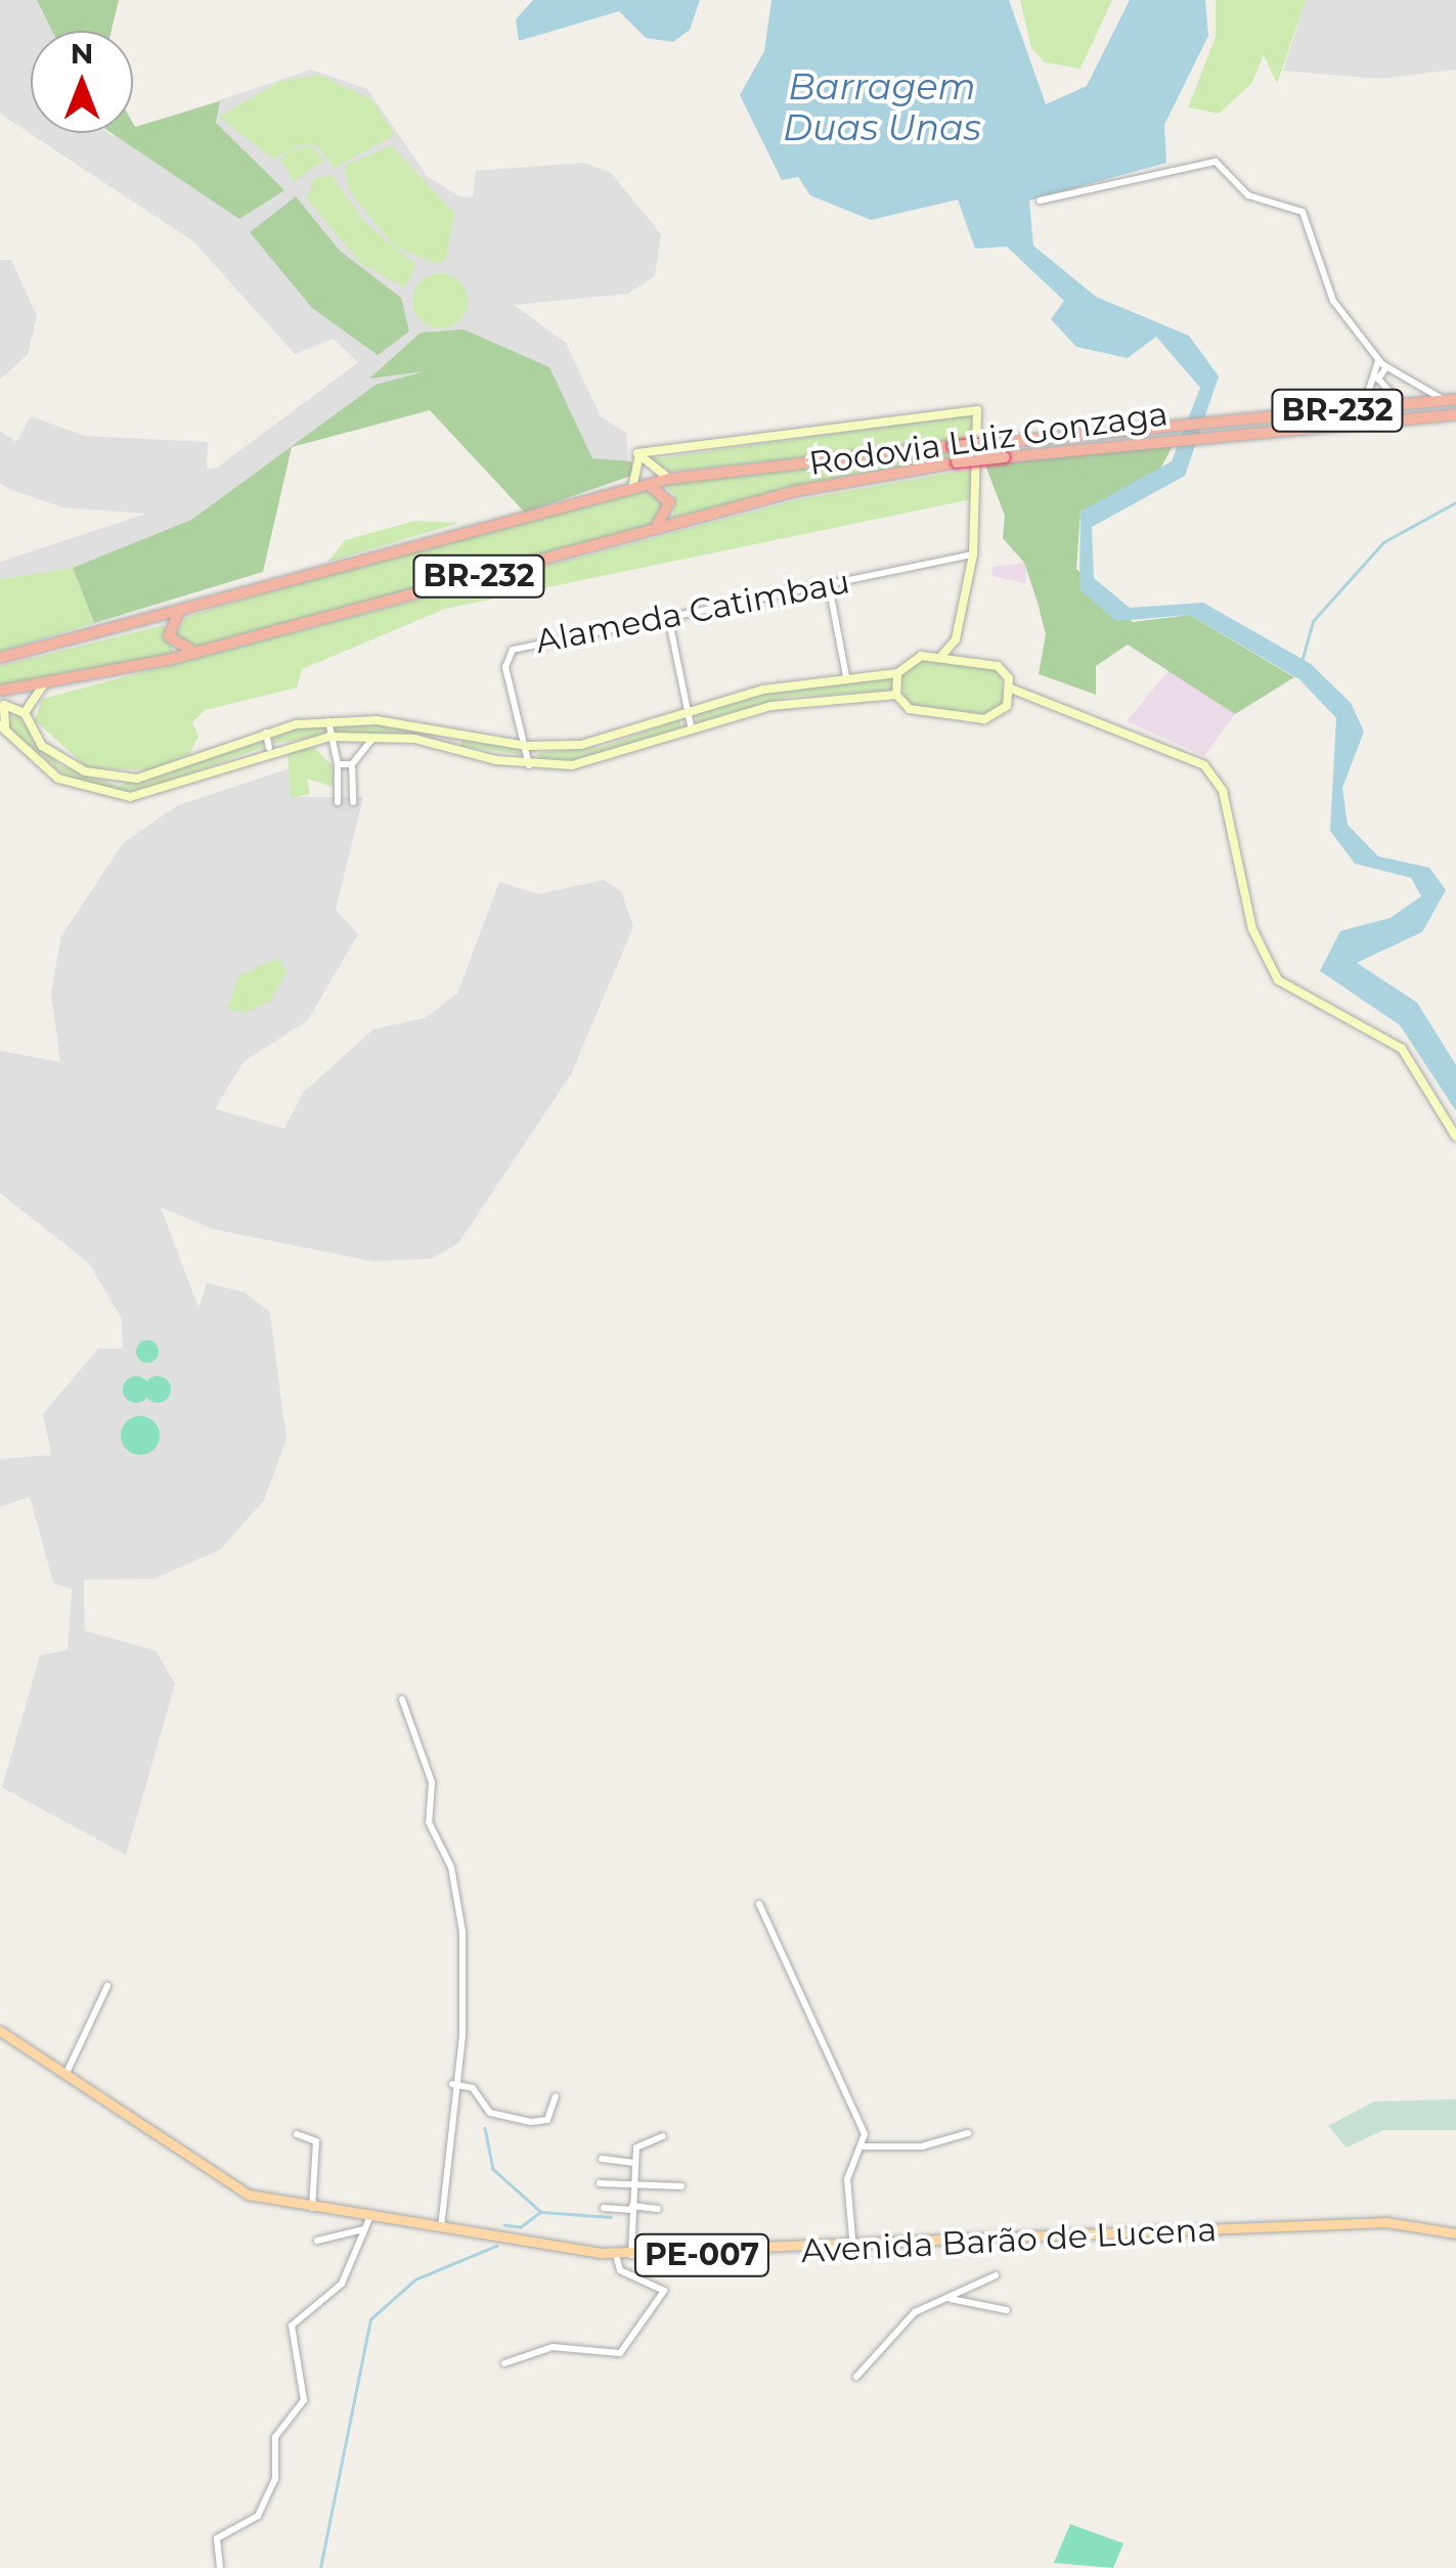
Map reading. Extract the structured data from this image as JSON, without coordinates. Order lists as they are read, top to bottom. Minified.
{"streets":{"highway":["BR-232","Rodovia Luiz Gonzaga"],"main road":["Avenida Barão de Lucena","PE-007"],"street":["Alameda Catimbau"]},"water":["Barragem Duas Unas"],"north":"top"}
